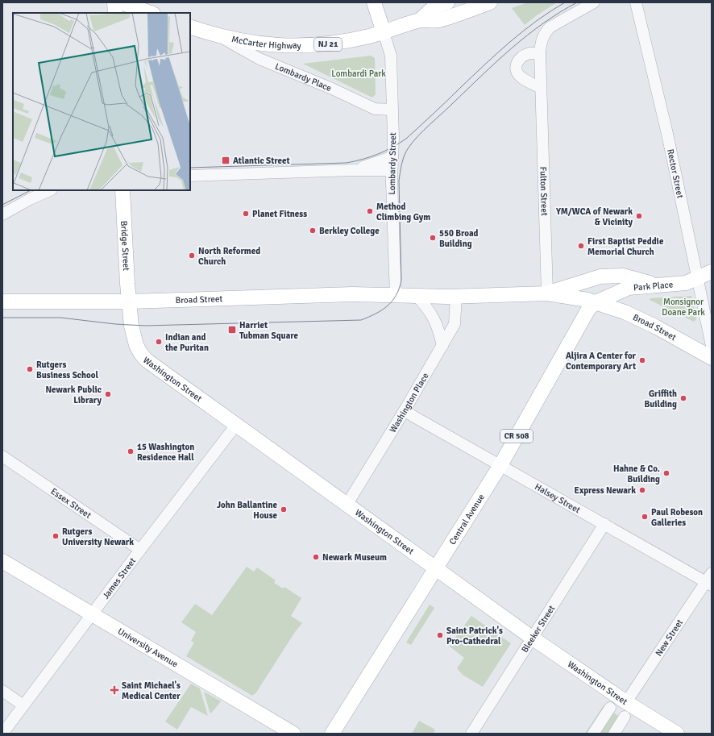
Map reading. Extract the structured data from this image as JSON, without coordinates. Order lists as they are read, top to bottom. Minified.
{"streets":{"main road":["McCarter Highway","NJ 21","Bridge Street","Park Place","Broad Street","Washington Street","CR 508","Central Avenue","University Avenue"],"street":["Lombardy Place","Lombardy Street","Rector Street","Fulton Street","Washington Place","Halsey Street","Essex Street","James Street","Bleeker Street","New Street"]},"crossings":[["McCarter Highway","Lombardy Place"],["McCarter Highway","Lombardy Street"],["Lombardy Place","Lombardy Street"],["Lombardy Street","Broad Street"],["Rector Street","Park Place"],["Fulton Street","Broad Street"],["Bridge Street","Broad Street"],["Bridge Street","Washington Street"],["Park Place","Broad Street"],["Park Place","Central Avenue"],["Broad Street","Washington Street"],["Broad Street","Washington Place"],["Broad Street","Central Avenue"],["Washington Street","Washington Place"],["Washington Street","Central Avenue"],["Washington Street","James Street"],["Washington Street","Bleeker Street"],["Washington Street","New Street"],["Washington Place","Halsey Street"],["Halsey Street","Central Avenue"],["Halsey Street","Bleeker Street"],["Halsey Street","New Street"],["Essex Street","James Street"],["James Street","University Avenue"]],"parks":["Lombardi Park","Monsignor Doane Park"],"places":{"transit":["Atlantic Street","Harriet Tubman Square"],"other":["Method Climbing Gym","Planet Fitness","YM/WCA of Newark & Vicinity","Berkley College","550 Broad Building","First Baptist Peddie Memorial Church","North Reformed Church","Indian and the Puritan","Aljira A Center for Contemporary Art","Rutgers Business School","Newark Public Library","Griffith Building","15 Washington Residence Hall","Hahne & Co. Building","Express Newark","John Ballantine House","Paul Robeson Galleries","Rutgers University Newark","Newark Museum","Saint Patrick's Pro-Cathedral"],"health":["Saint Michael's Medical Center"]}}
